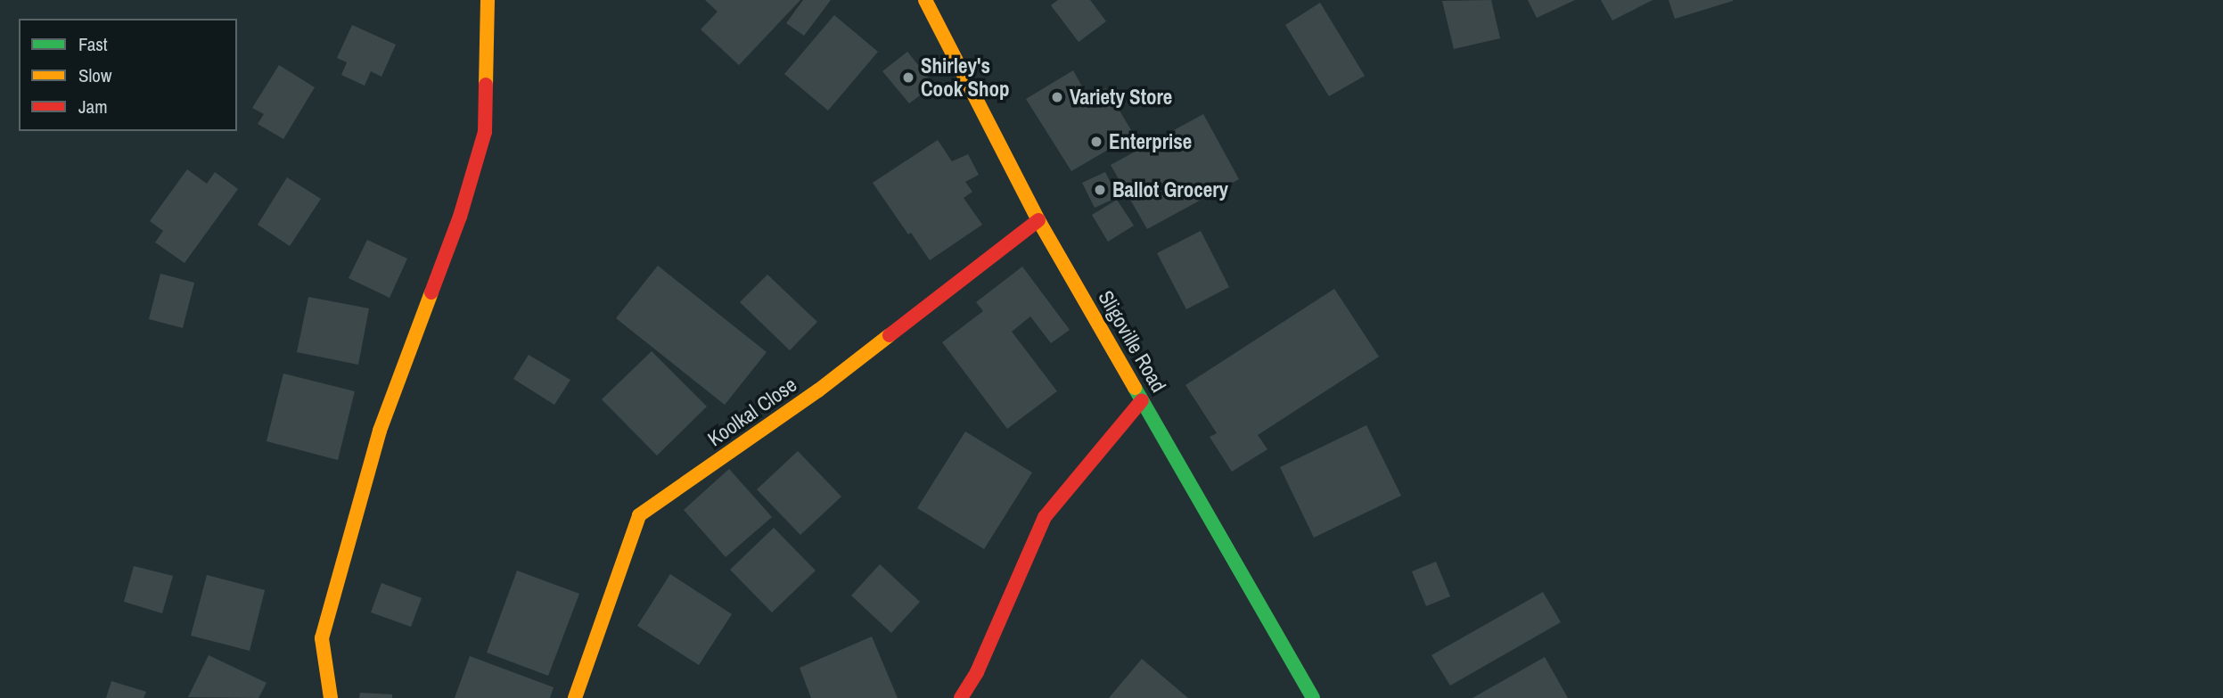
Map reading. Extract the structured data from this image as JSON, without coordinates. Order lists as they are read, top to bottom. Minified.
{"streets":{"street":["Sligoville Road","Koolkal Close"]},"crossings":[["Sligoville Road","Koolkal Close"]],"places":["Shirley's Cook Shop","Variety Store","Enterprise","Ballot Grocery"],"legend":["Fast","Slow","Jam"]}
